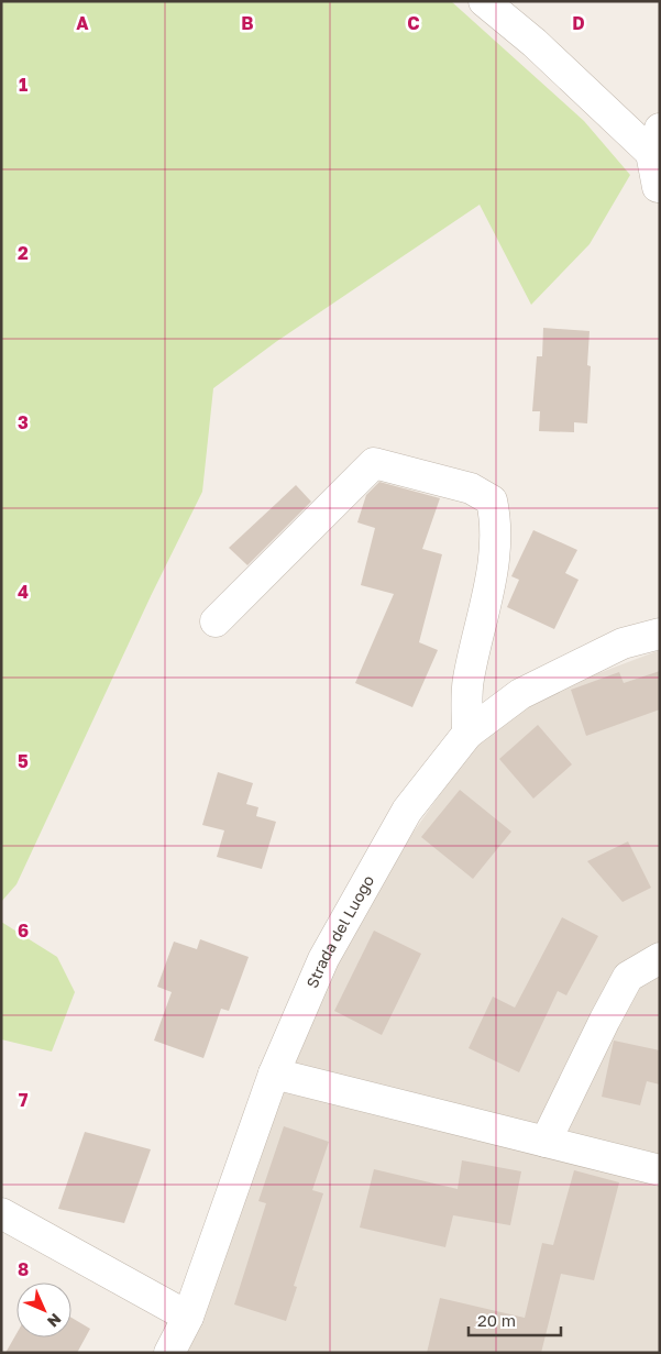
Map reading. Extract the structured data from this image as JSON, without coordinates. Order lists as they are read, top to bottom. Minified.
{"streets":{"street":["Strada del Luogo"]},"scale_bar":"20 m","north":"bottom right","grid":{"columns":["A","B","C","D"],"rows":["1","2","3","4","5","6","7","8"]}}
